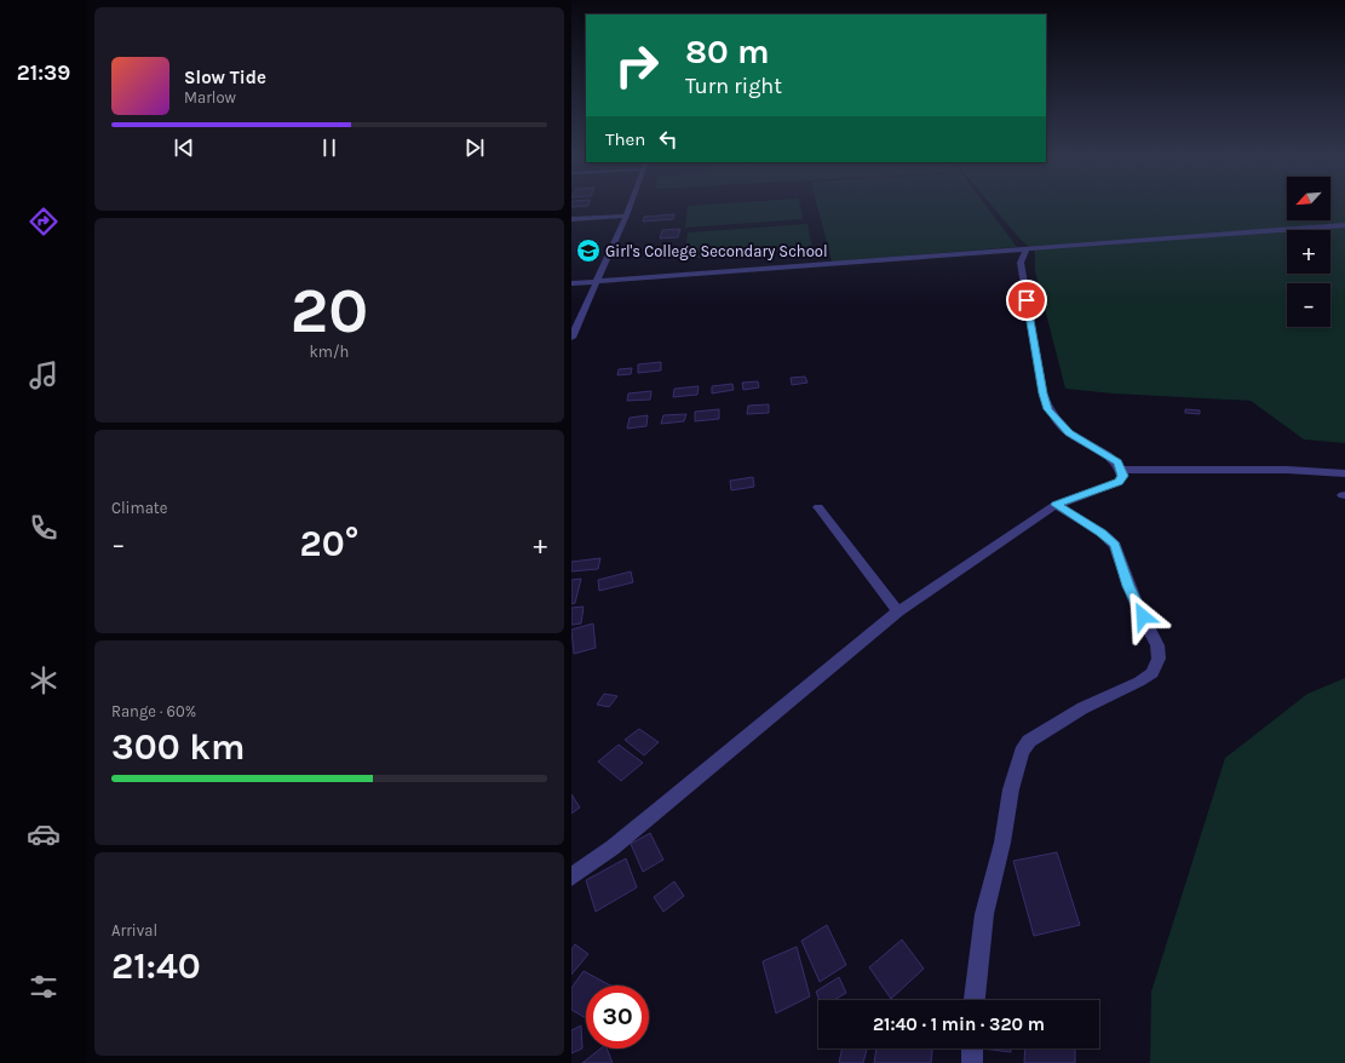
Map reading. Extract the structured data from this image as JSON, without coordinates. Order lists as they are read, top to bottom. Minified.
{"places":{"school or university":["Girl's College Secondary School"]},"north":"bottom left","page":{"tabs":"21:39","turn":["80 m","Turn right"],"song":["Slow Tide","Marlow"],"then":"Then","map_buttons":["+","−"],"tile":[["20","km/h"],"Climate",["Range · 60%","300 km"],["Arrival","21:40"]],"heat":["−","20°","+"],"limit":"30","trip":"21:40 · 1 min · 320 m"}}
